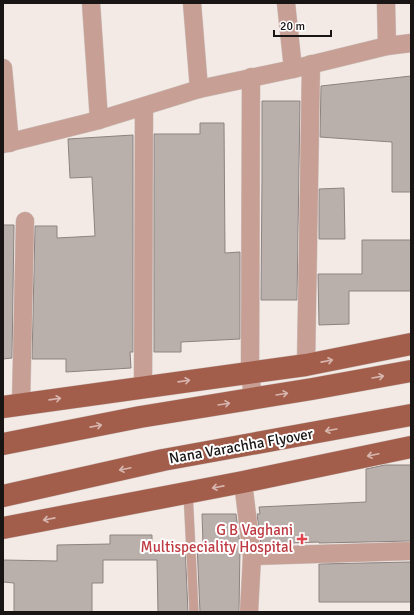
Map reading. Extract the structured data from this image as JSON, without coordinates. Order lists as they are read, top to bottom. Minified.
{"streets":{"main road":["Nana Varachha Flyover"]},"places":{"health":["G B Vaghani Multispeciality Hospital"]},"scale_bar":"20 m"}
